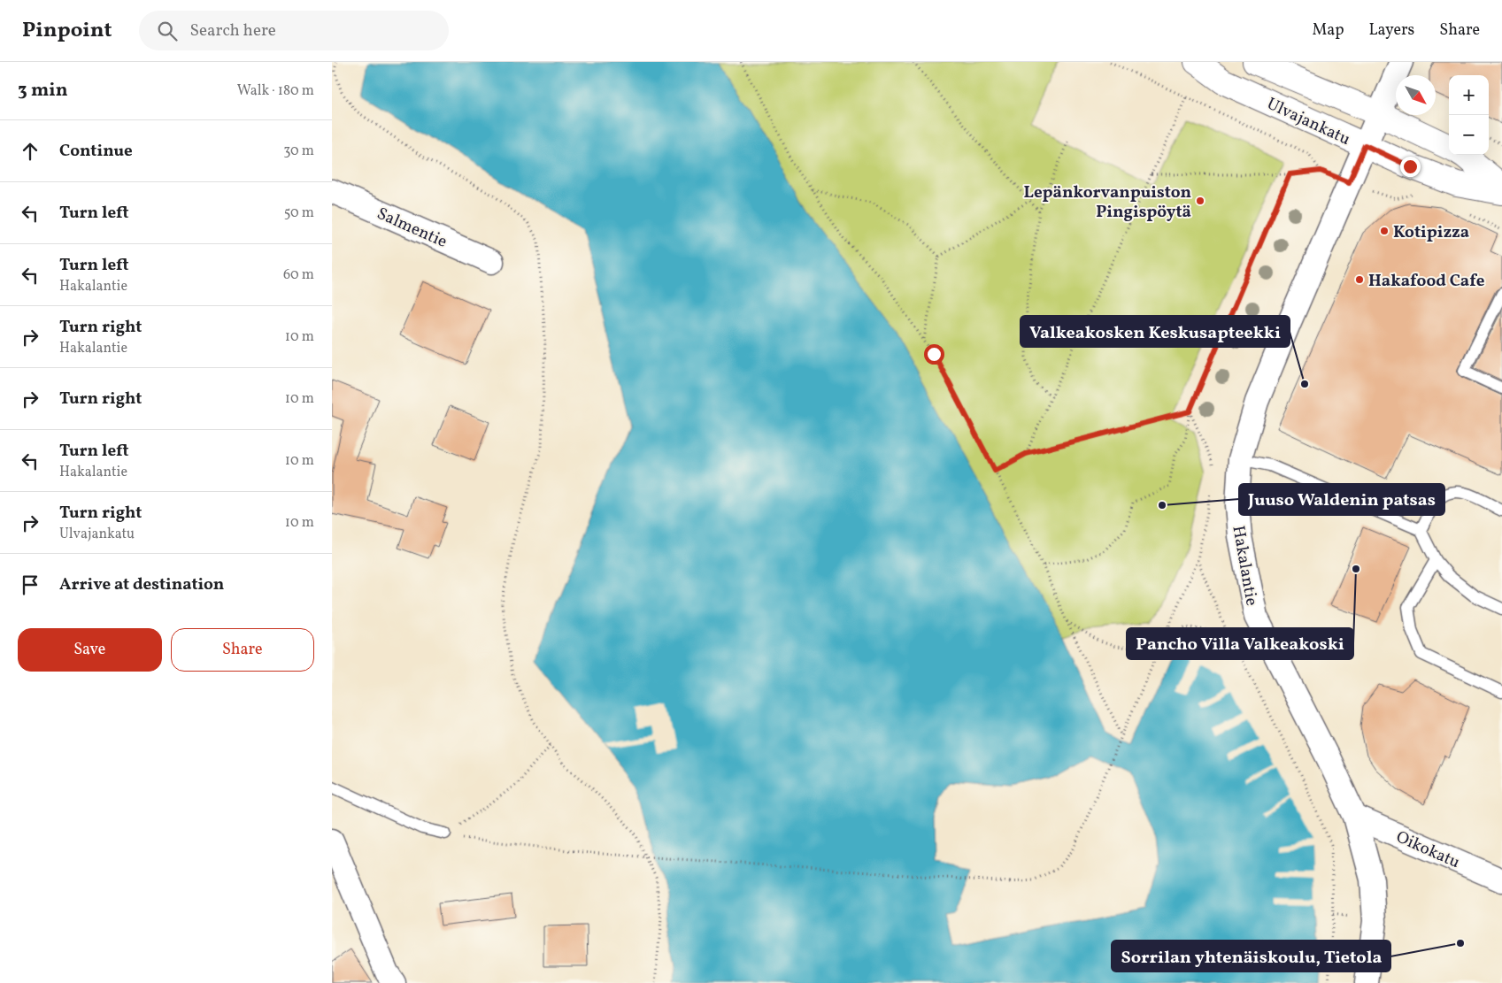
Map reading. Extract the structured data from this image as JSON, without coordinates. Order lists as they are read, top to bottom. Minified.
{"streets":{"main road":["Ulvajankatu"],"street":["Salmentie","Hakalantie","Oikokatu"]},"crossings":[["Ulvajankatu","Hakalantie"],["Hakalantie","Oikokatu"]],"places":["Lepänkorvanpuiston Pingispöytä","Kotipizza","Hakafood Cafe","Valkeakosken Keskusapteekki","Juuso Waldenin patsas","Pancho Villa Valkeakoski","Sorrilan yhtenäiskoulu, Tietola"],"north":"bottom right","page":{"header":"Pinpoint","search":"Search here","nav":["Map","Layers","Share"],"heading":["3 min","Walk · 180 m"],"map_buttons":["+","−"],"list":[["Continue","30 m"],["Turn left","50 m"],["Turn left","Hakalantie","60 m"],["Turn right","Hakalantie","10 m"],["Turn right","10 m"],["Turn left","Hakalantie","10 m"],["Turn right","Ulvajankatu","10 m"],"Arrive at destination"],"buttons":["Save","Share"]}}
